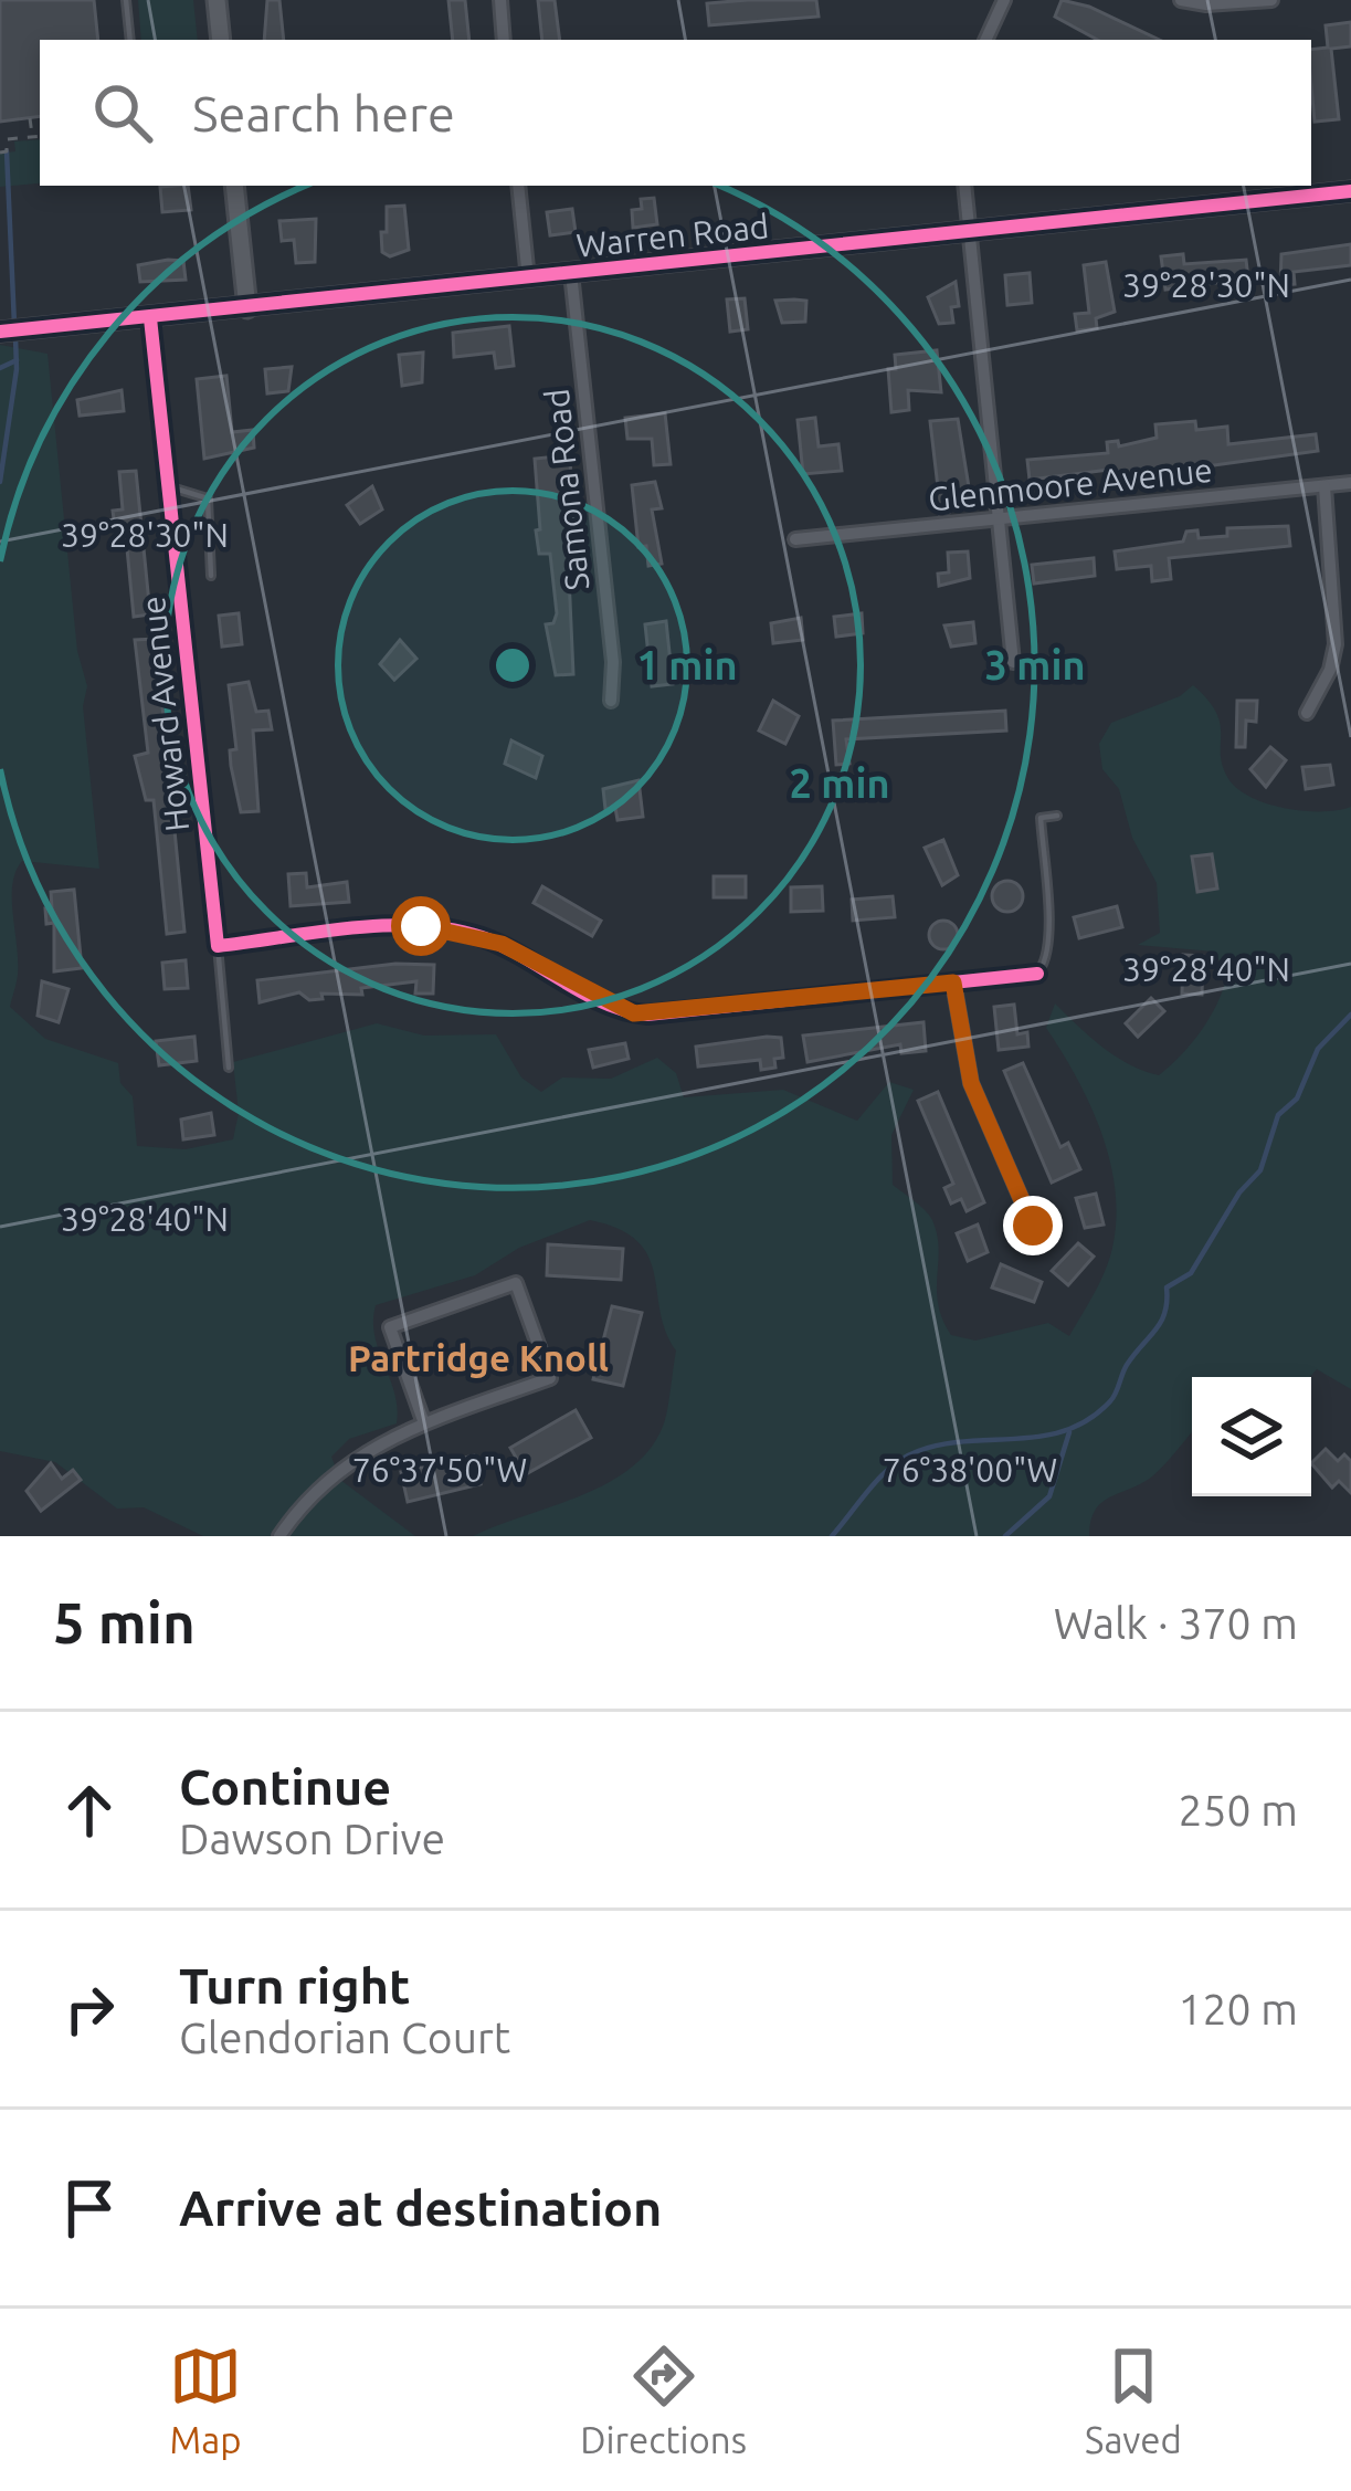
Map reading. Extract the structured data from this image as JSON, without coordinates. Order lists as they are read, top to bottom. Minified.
{"streets":{"street":["Warren Road","Glenmoore Avenue","Samona Road","Howard Avenue"]},"crossings":[["Warren Road","Samona Road"],["Warren Road","Howard Avenue"]],"districts":["Partridge Knoll"],"page":{"search":"Search here","heading":["5 min","Walk · 370 m"],"list":[["Continue","Dawson Drive","250 m"],["Turn right","Glendorian Court","120 m"],"Arrive at destination"],"nav":["Map","Directions","Saved"]},"coordinates":["39°28'30\"N","39°28'40\"N","76°37'50\"W","76°38'00\"W"],"rings":["1 min","3 min","2 min"]}
